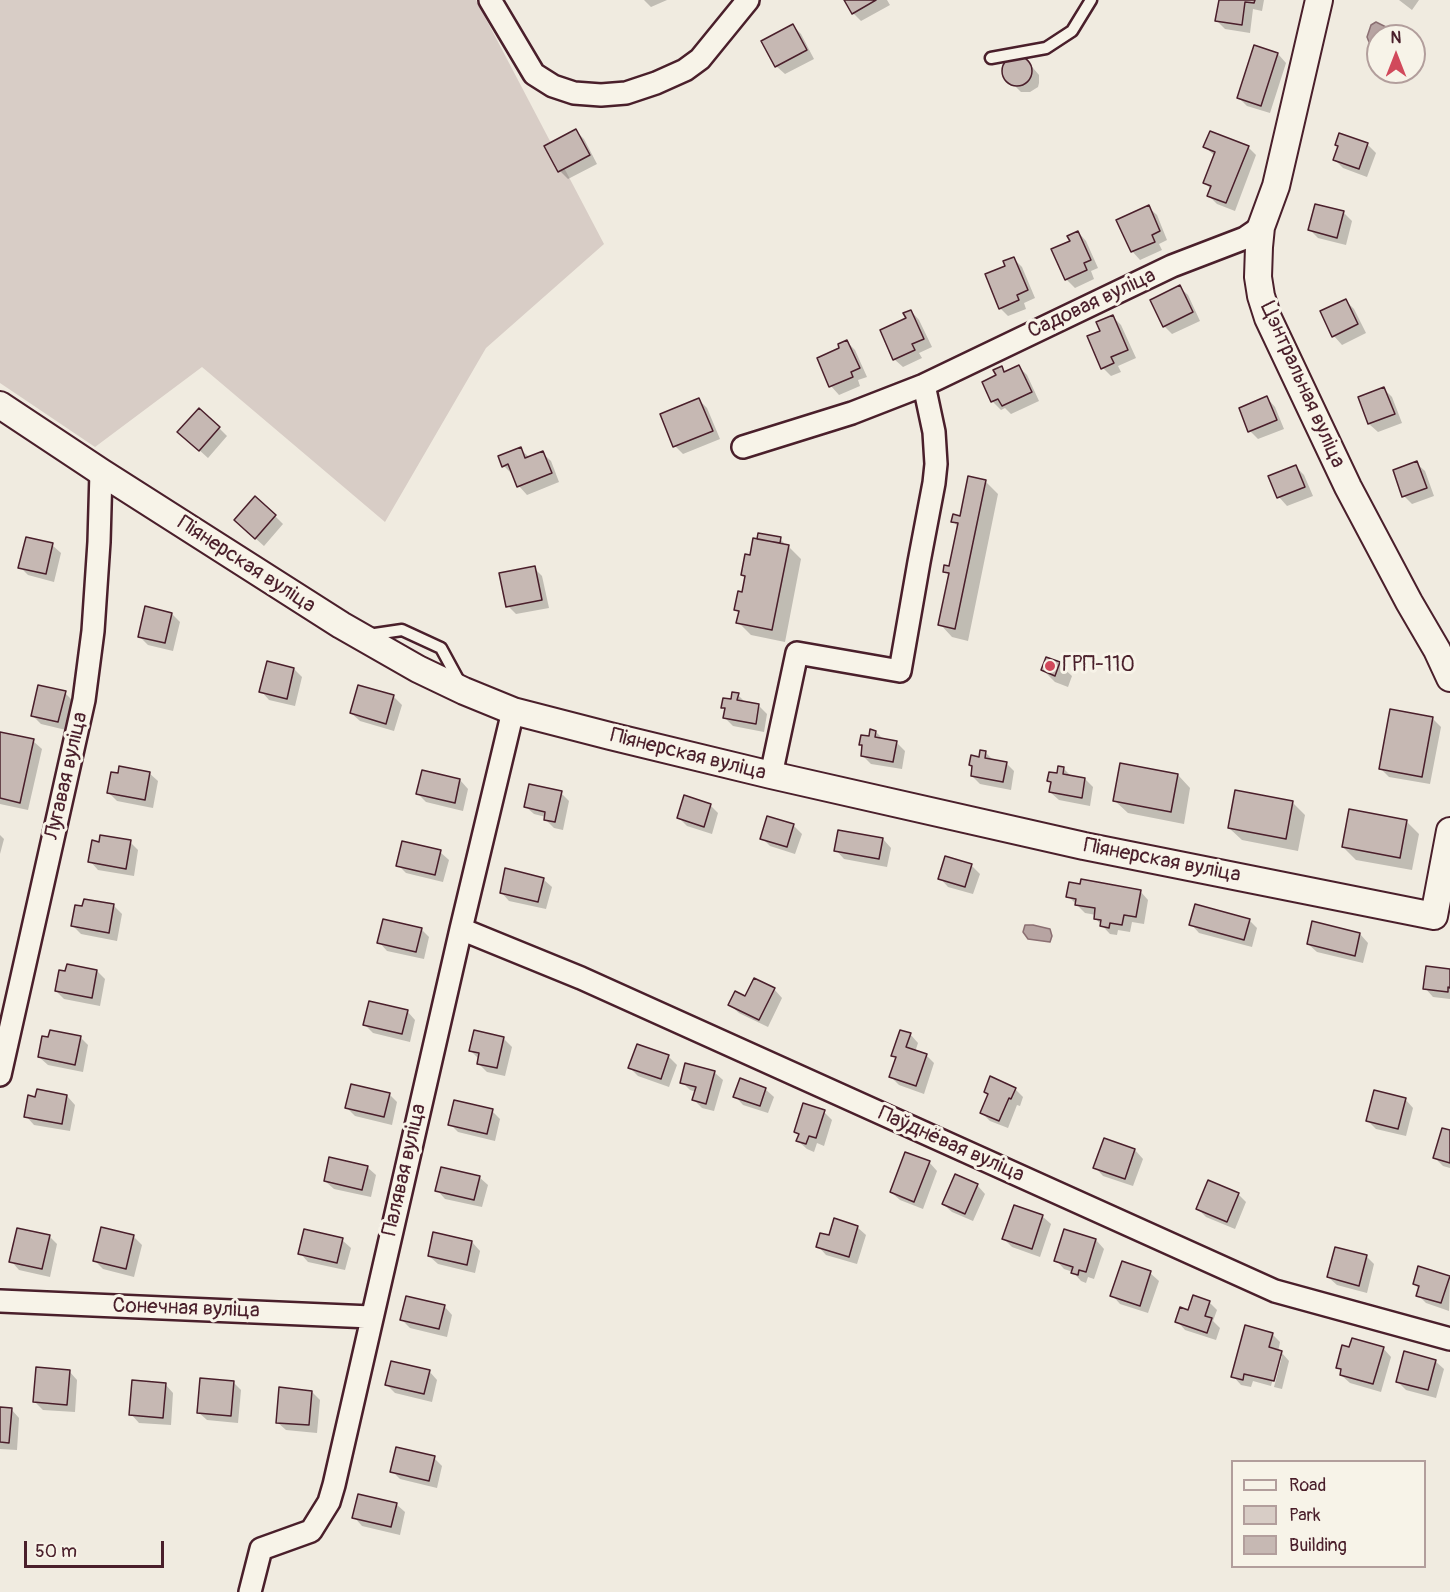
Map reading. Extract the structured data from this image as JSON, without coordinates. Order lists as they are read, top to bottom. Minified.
{"streets":{"street":["Садовая вуліца","Цэнтральная вуліца","Піянерская вуліца","Лугавая вуліца","Паўднёвая вуліца","Палявая вуліца","Сонечная вуліца"]},"crossings":[["Садовая вуліца","Цэнтральная вуліца"],["Піянерская вуліца","Лугавая вуліца"],["Піянерская вуліца","Палявая вуліца"],["Паўднёвая вуліца","Палявая вуліца"],["Палявая вуліца","Сонечная вуліца"]],"places":["ГРП-110"],"legend":["Road","Park","Building"],"scale_bar":"50 m","north":"top"}
